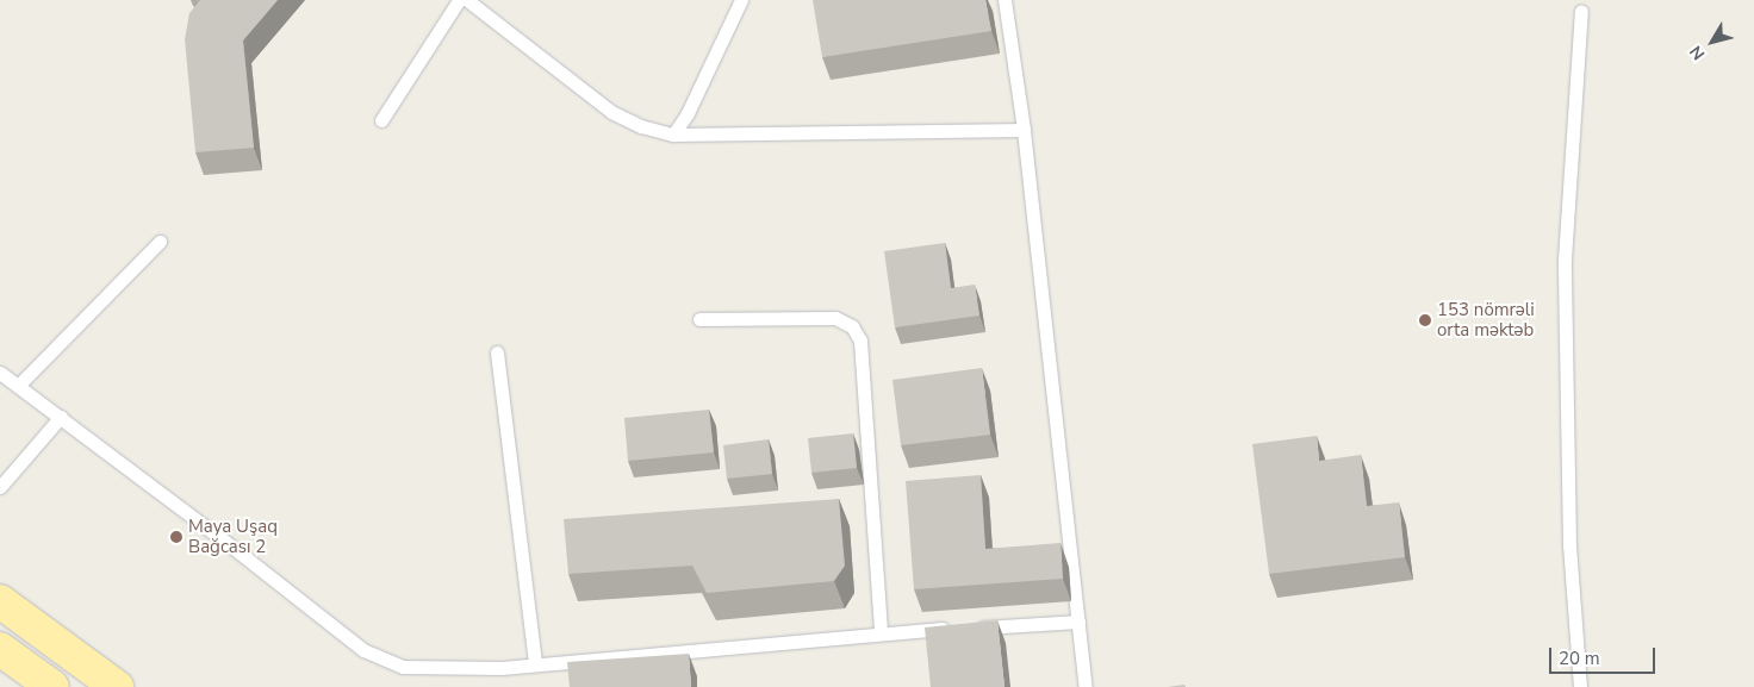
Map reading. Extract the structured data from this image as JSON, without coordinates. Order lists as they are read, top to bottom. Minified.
{"places":["153 nömrəli orta məktəb","Maya Uşaq Bağcası 2"],"scale_bar":"20 m","north":"bottom left"}
